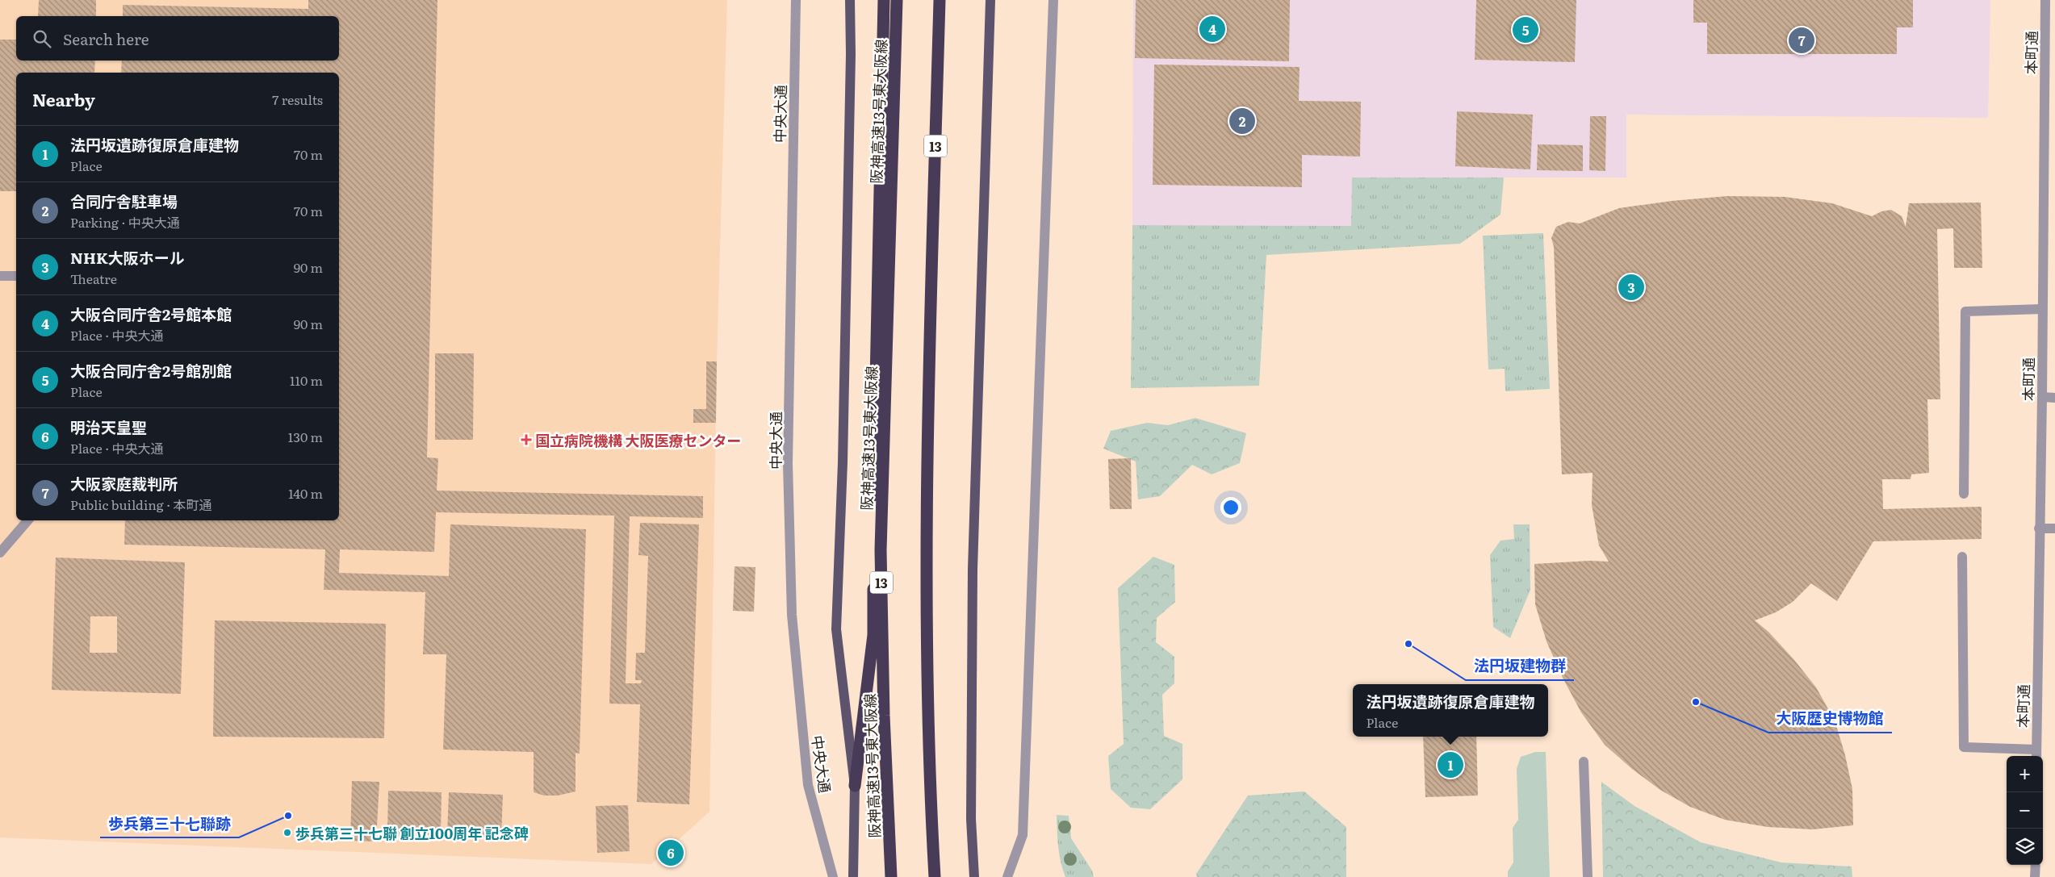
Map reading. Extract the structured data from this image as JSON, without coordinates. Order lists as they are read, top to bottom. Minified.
{"streets":{"highway":["阪神高速13号東大阪線","13"],"main road":["中央大通"],"street":["本町通"]},"places":{"health":["国立病院機構 大阪医療センター"],"other":["法円坂建物群","大阪歴史博物館","歩兵第三十七聯跡","歩兵第三十七聯 創立100周年 記念碑"]},"page":{"pins":["4","5","7","2","3","1","6"],"search":"Search here","heading":["Nearby","7 results"],"list":[{"mark":"1","name":"法円坂遺跡復原倉庫建物","note":"Place","value":"70 m"},{"mark":"2","name":"合同庁舎駐車場","note":"Parking · 中央大通","value":"70 m"},{"mark":"3","name":"NHK大阪ホール","note":"Theatre","value":"90 m"},{"mark":"4","name":"大阪合同庁舎2号館本館","note":"Place · 中央大通","value":"90 m"},{"mark":"5","name":"大阪合同庁舎2号館別館","note":"Place","value":"110 m"},{"mark":"6","name":"明治天皇聖","note":"Place · 中央大通","value":"130 m"},{"mark":"7","name":"大阪家庭裁判所","note":"Public building · 本町通","value":"140 m"}],"popup":["法円坂遺跡復原倉庫建物","Place"],"map_buttons":["+","−"]}}
